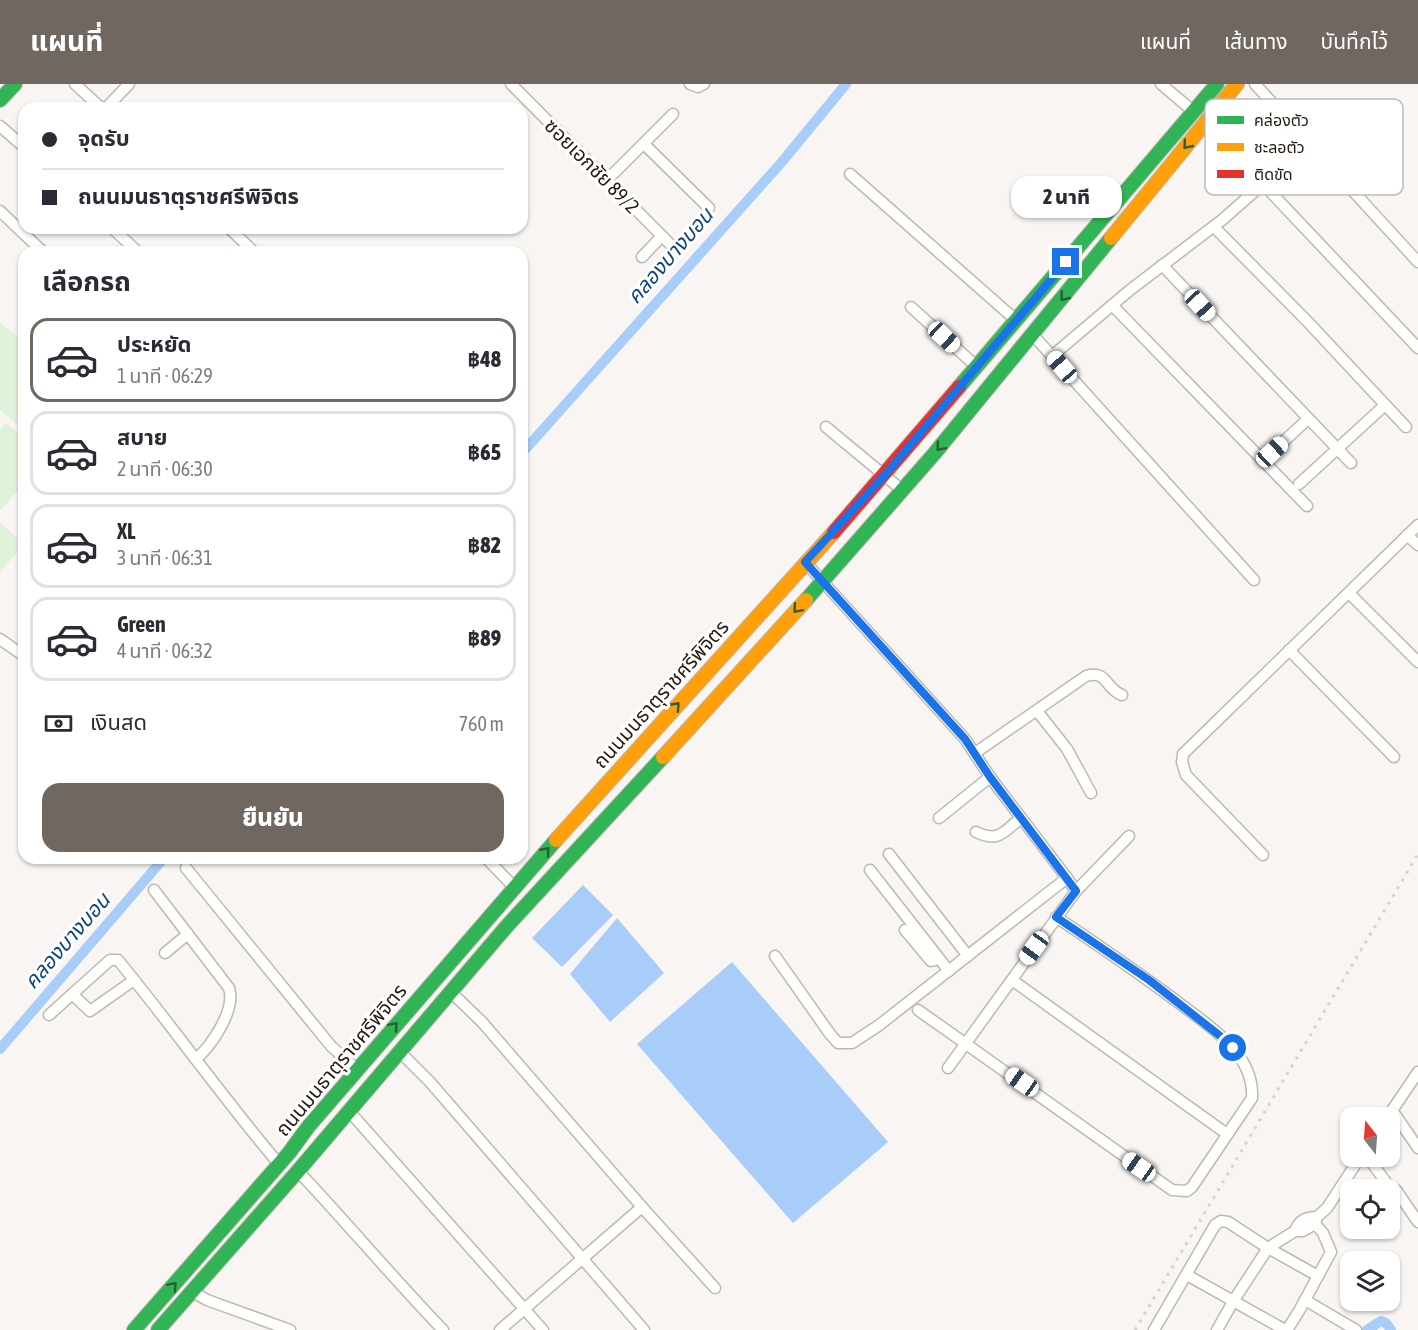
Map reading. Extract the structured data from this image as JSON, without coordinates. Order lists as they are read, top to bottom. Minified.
{"streets":{"street":["ซอยเอกชัย 89/2","ถนนมนธาตุราชศรีพิจิตร"]},"water":["คลองบางบอน"],"legend":["คล่องตัว","ชะลอตัว","ติดขัด"],"north":"top","page":{"header":"แผนที่","nav":["แผนที่","เส้นทาง","บันทึกไว้"],"banner":["จุดรับ","ถนนมนธาตุราชศรีพิจิตร"],"bubble":"2 นาที","heading":"เลือกรถ","list":[{"name":"ประหยัด","note":"1 นาที · 06:29","value":"฿48"},{"name":"สบาย","note":"2 นาที · 06:30","value":"฿65"},{"name":"XL","note":"3 นาที · 06:31","value":"฿82"},{"name":"Green","note":"4 นาที · 06:32","value":"฿89"}],"pay":["เงินสด","760 m"],"buttons":"ยืนยัน"}}
